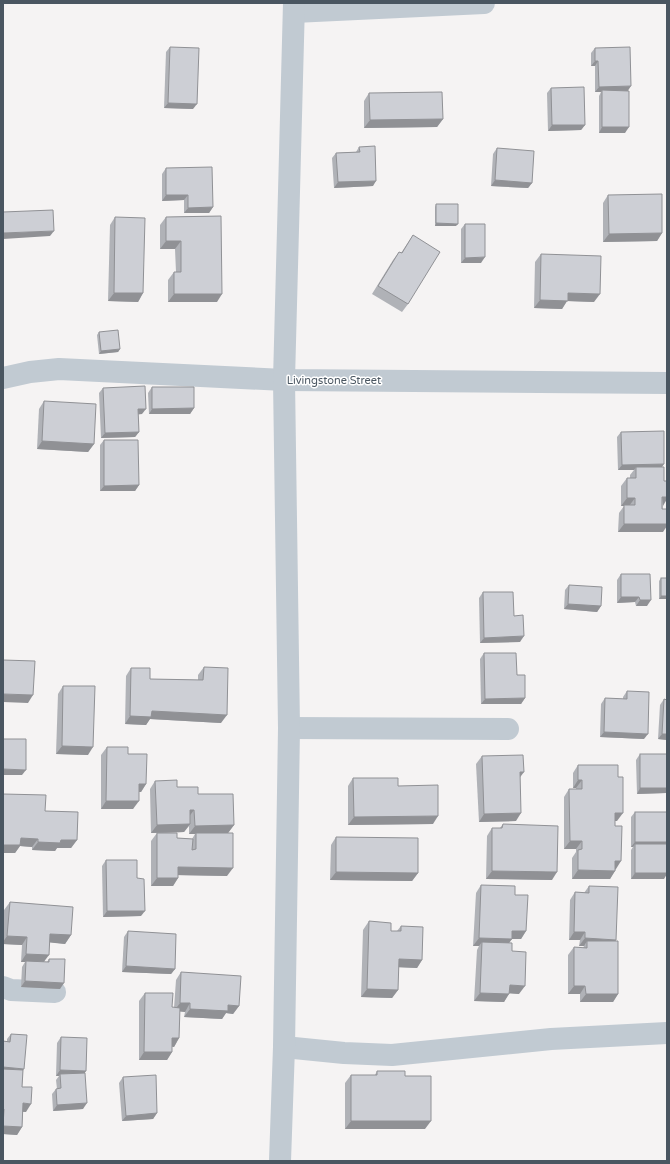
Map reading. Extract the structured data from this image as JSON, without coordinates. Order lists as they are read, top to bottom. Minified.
{"streets":{"street":["Livingstone Street"]}}
